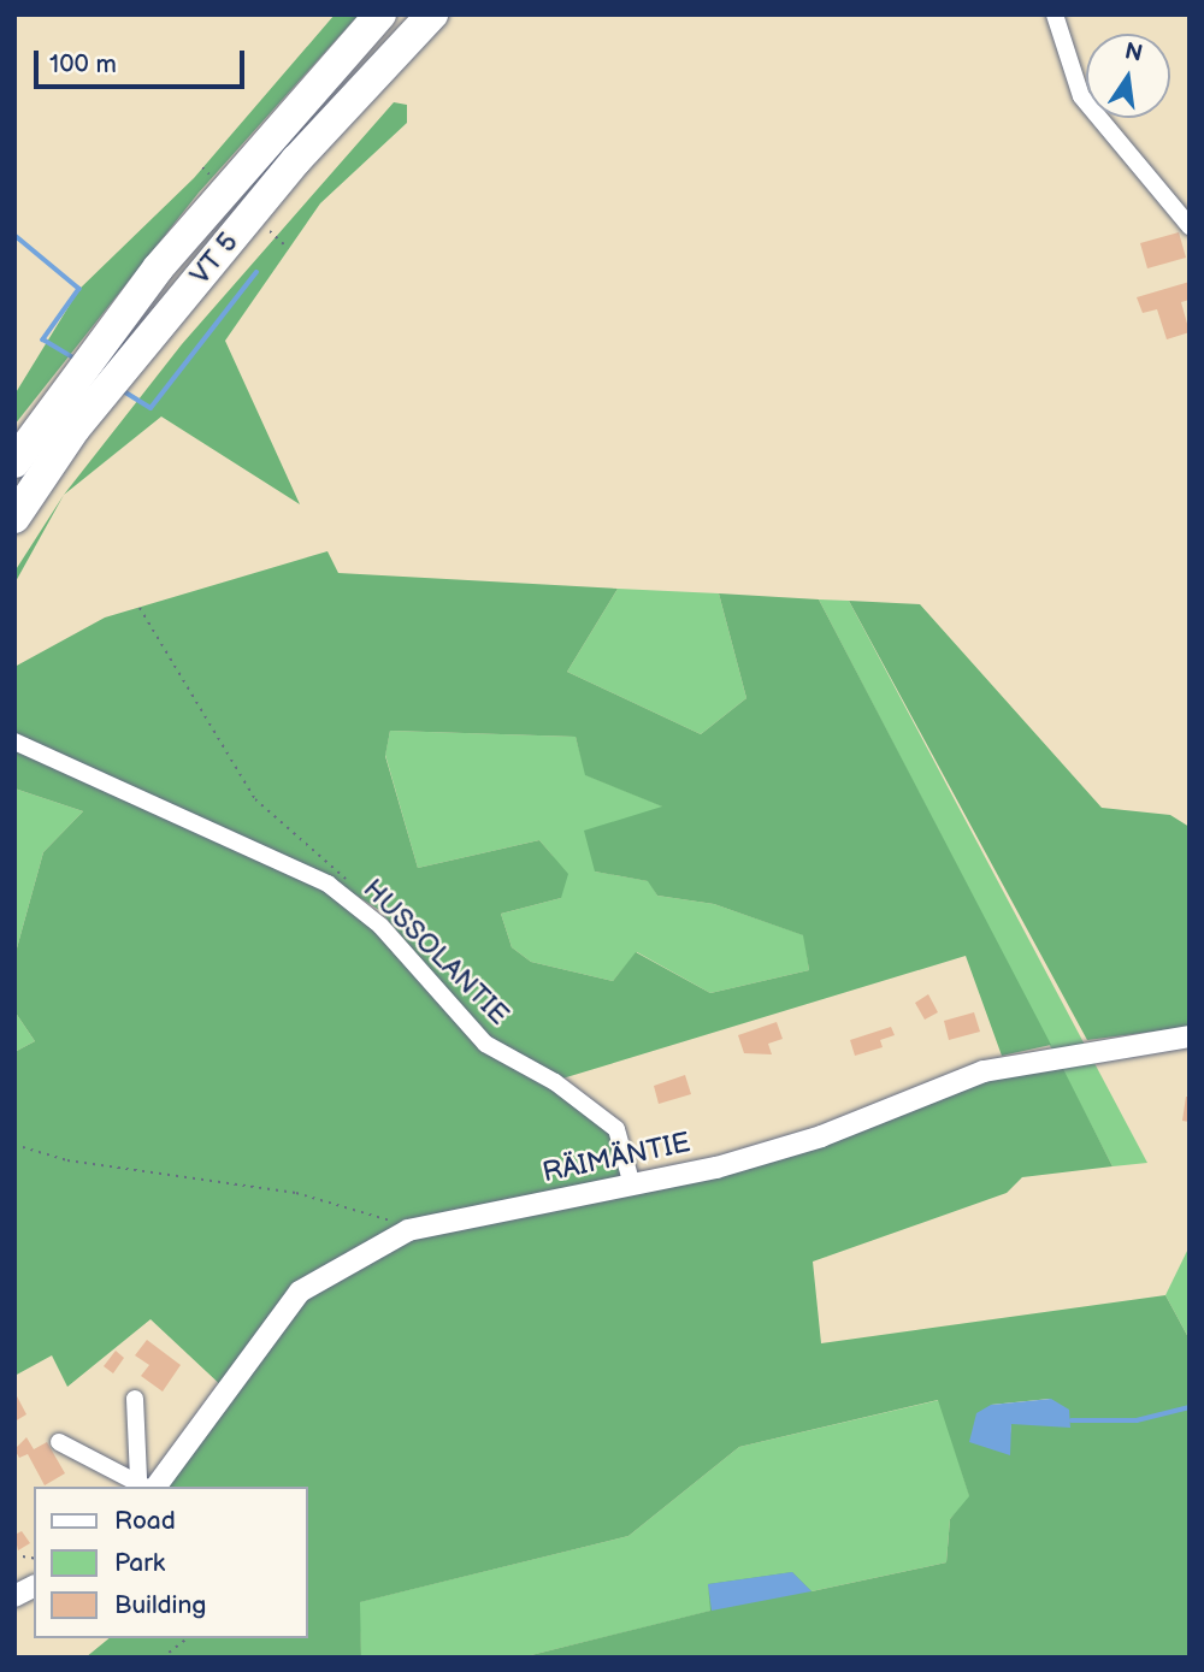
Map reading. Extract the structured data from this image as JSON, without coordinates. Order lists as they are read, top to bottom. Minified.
{"streets":{"highway":["VT 5"],"street":["HUSSOLANTIE","RÄIMÄNTIE"]},"crossings":[["HUSSOLANTIE","RÄIMÄNTIE"]],"legend":["Road","Park","Building"],"scale_bar":"100 m","north":"top"}
